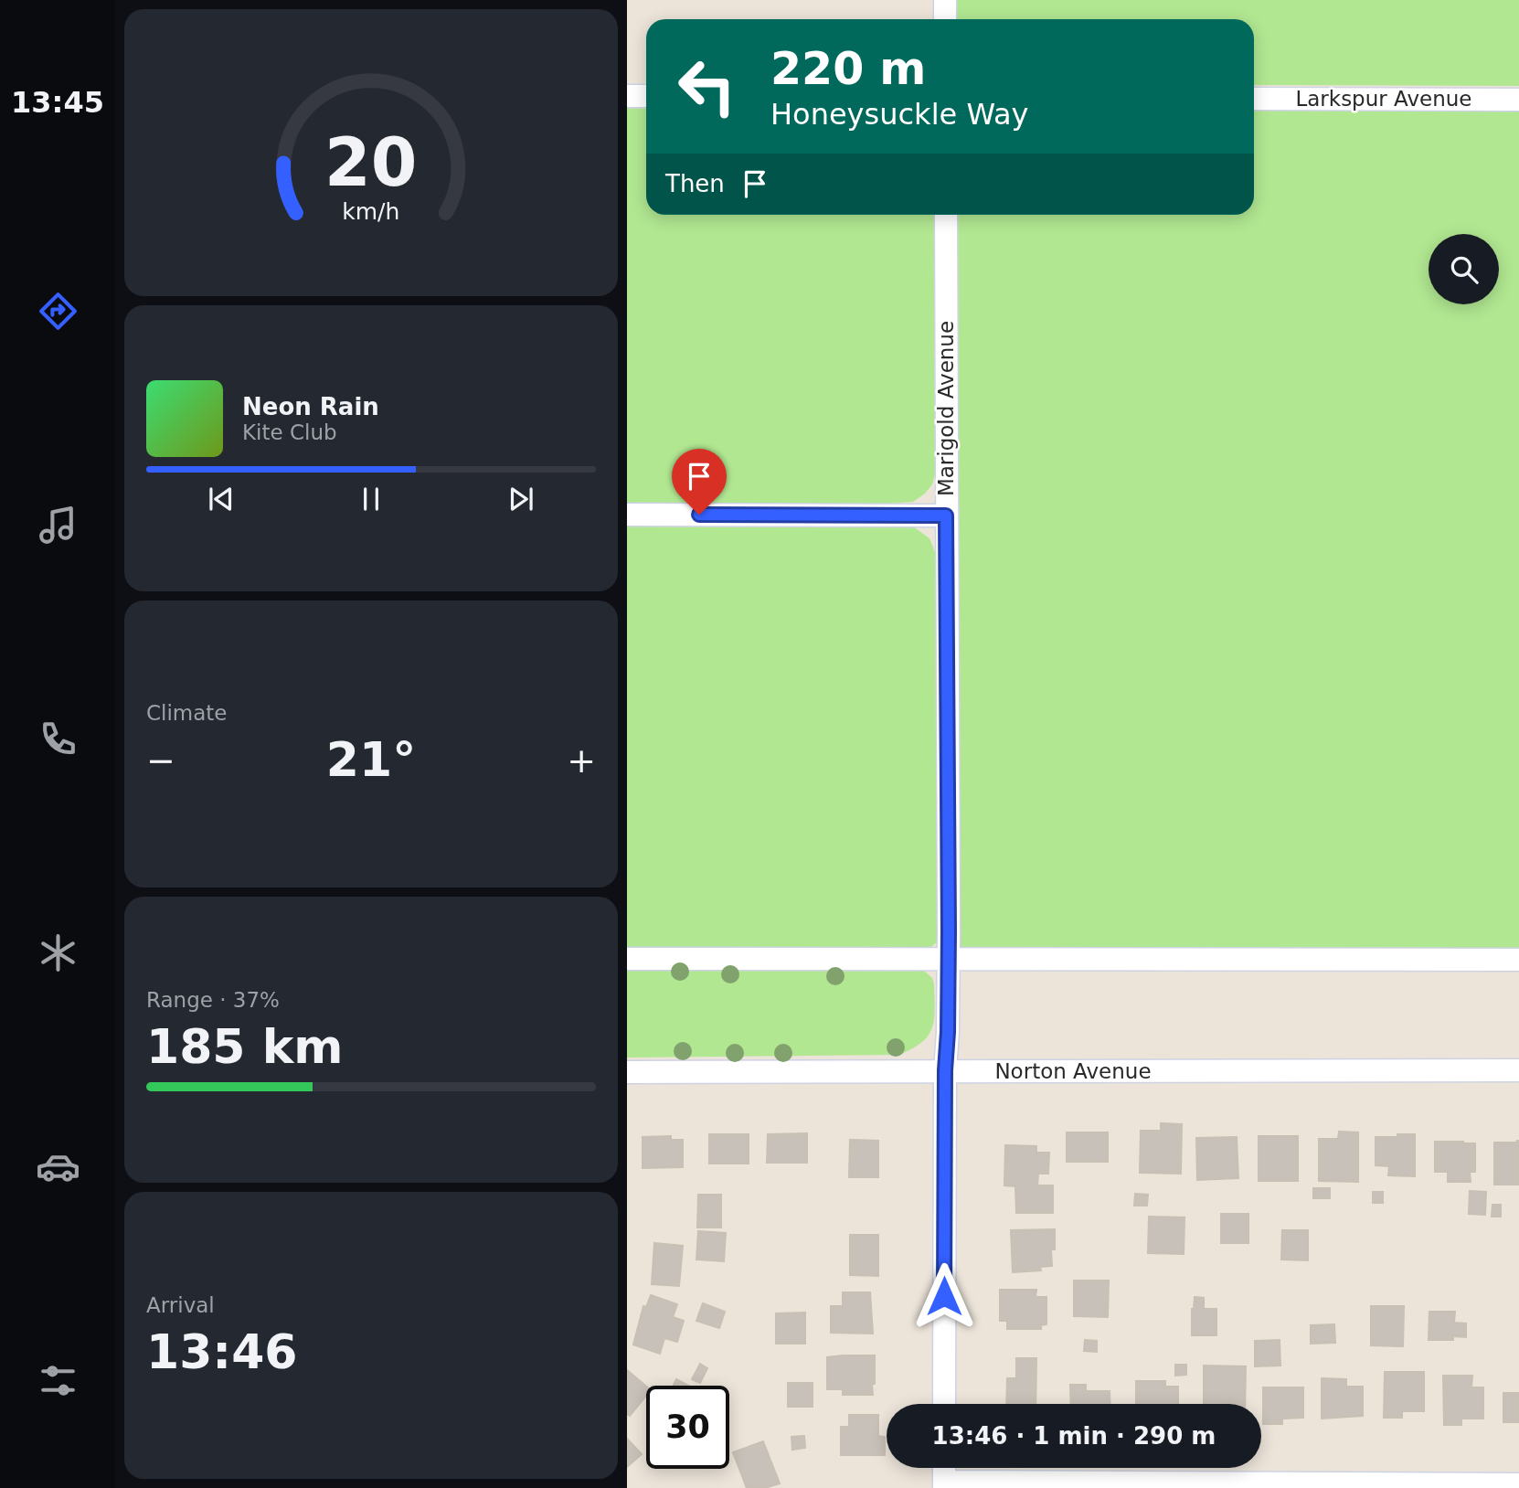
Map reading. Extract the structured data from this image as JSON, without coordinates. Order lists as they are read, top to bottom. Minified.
{"streets":{"street":["Larkspur Avenue","Marigold Avenue","Norton Avenue"]},"crossings":[["Marigold Avenue","Norton Avenue"]],"page":{"tabs":"13:45","turn":["220 m","Honeysuckle Way"],"then":"Then","song":["Neon Rain","Kite Club"],"tile":["Climate",["Range · 37%","185 km"],["Arrival","13:46"]],"heat":["−","21°","+"],"limit":"30","trip":"13:46 · 1 min · 290 m","gauge":["20","km/h"]}}
